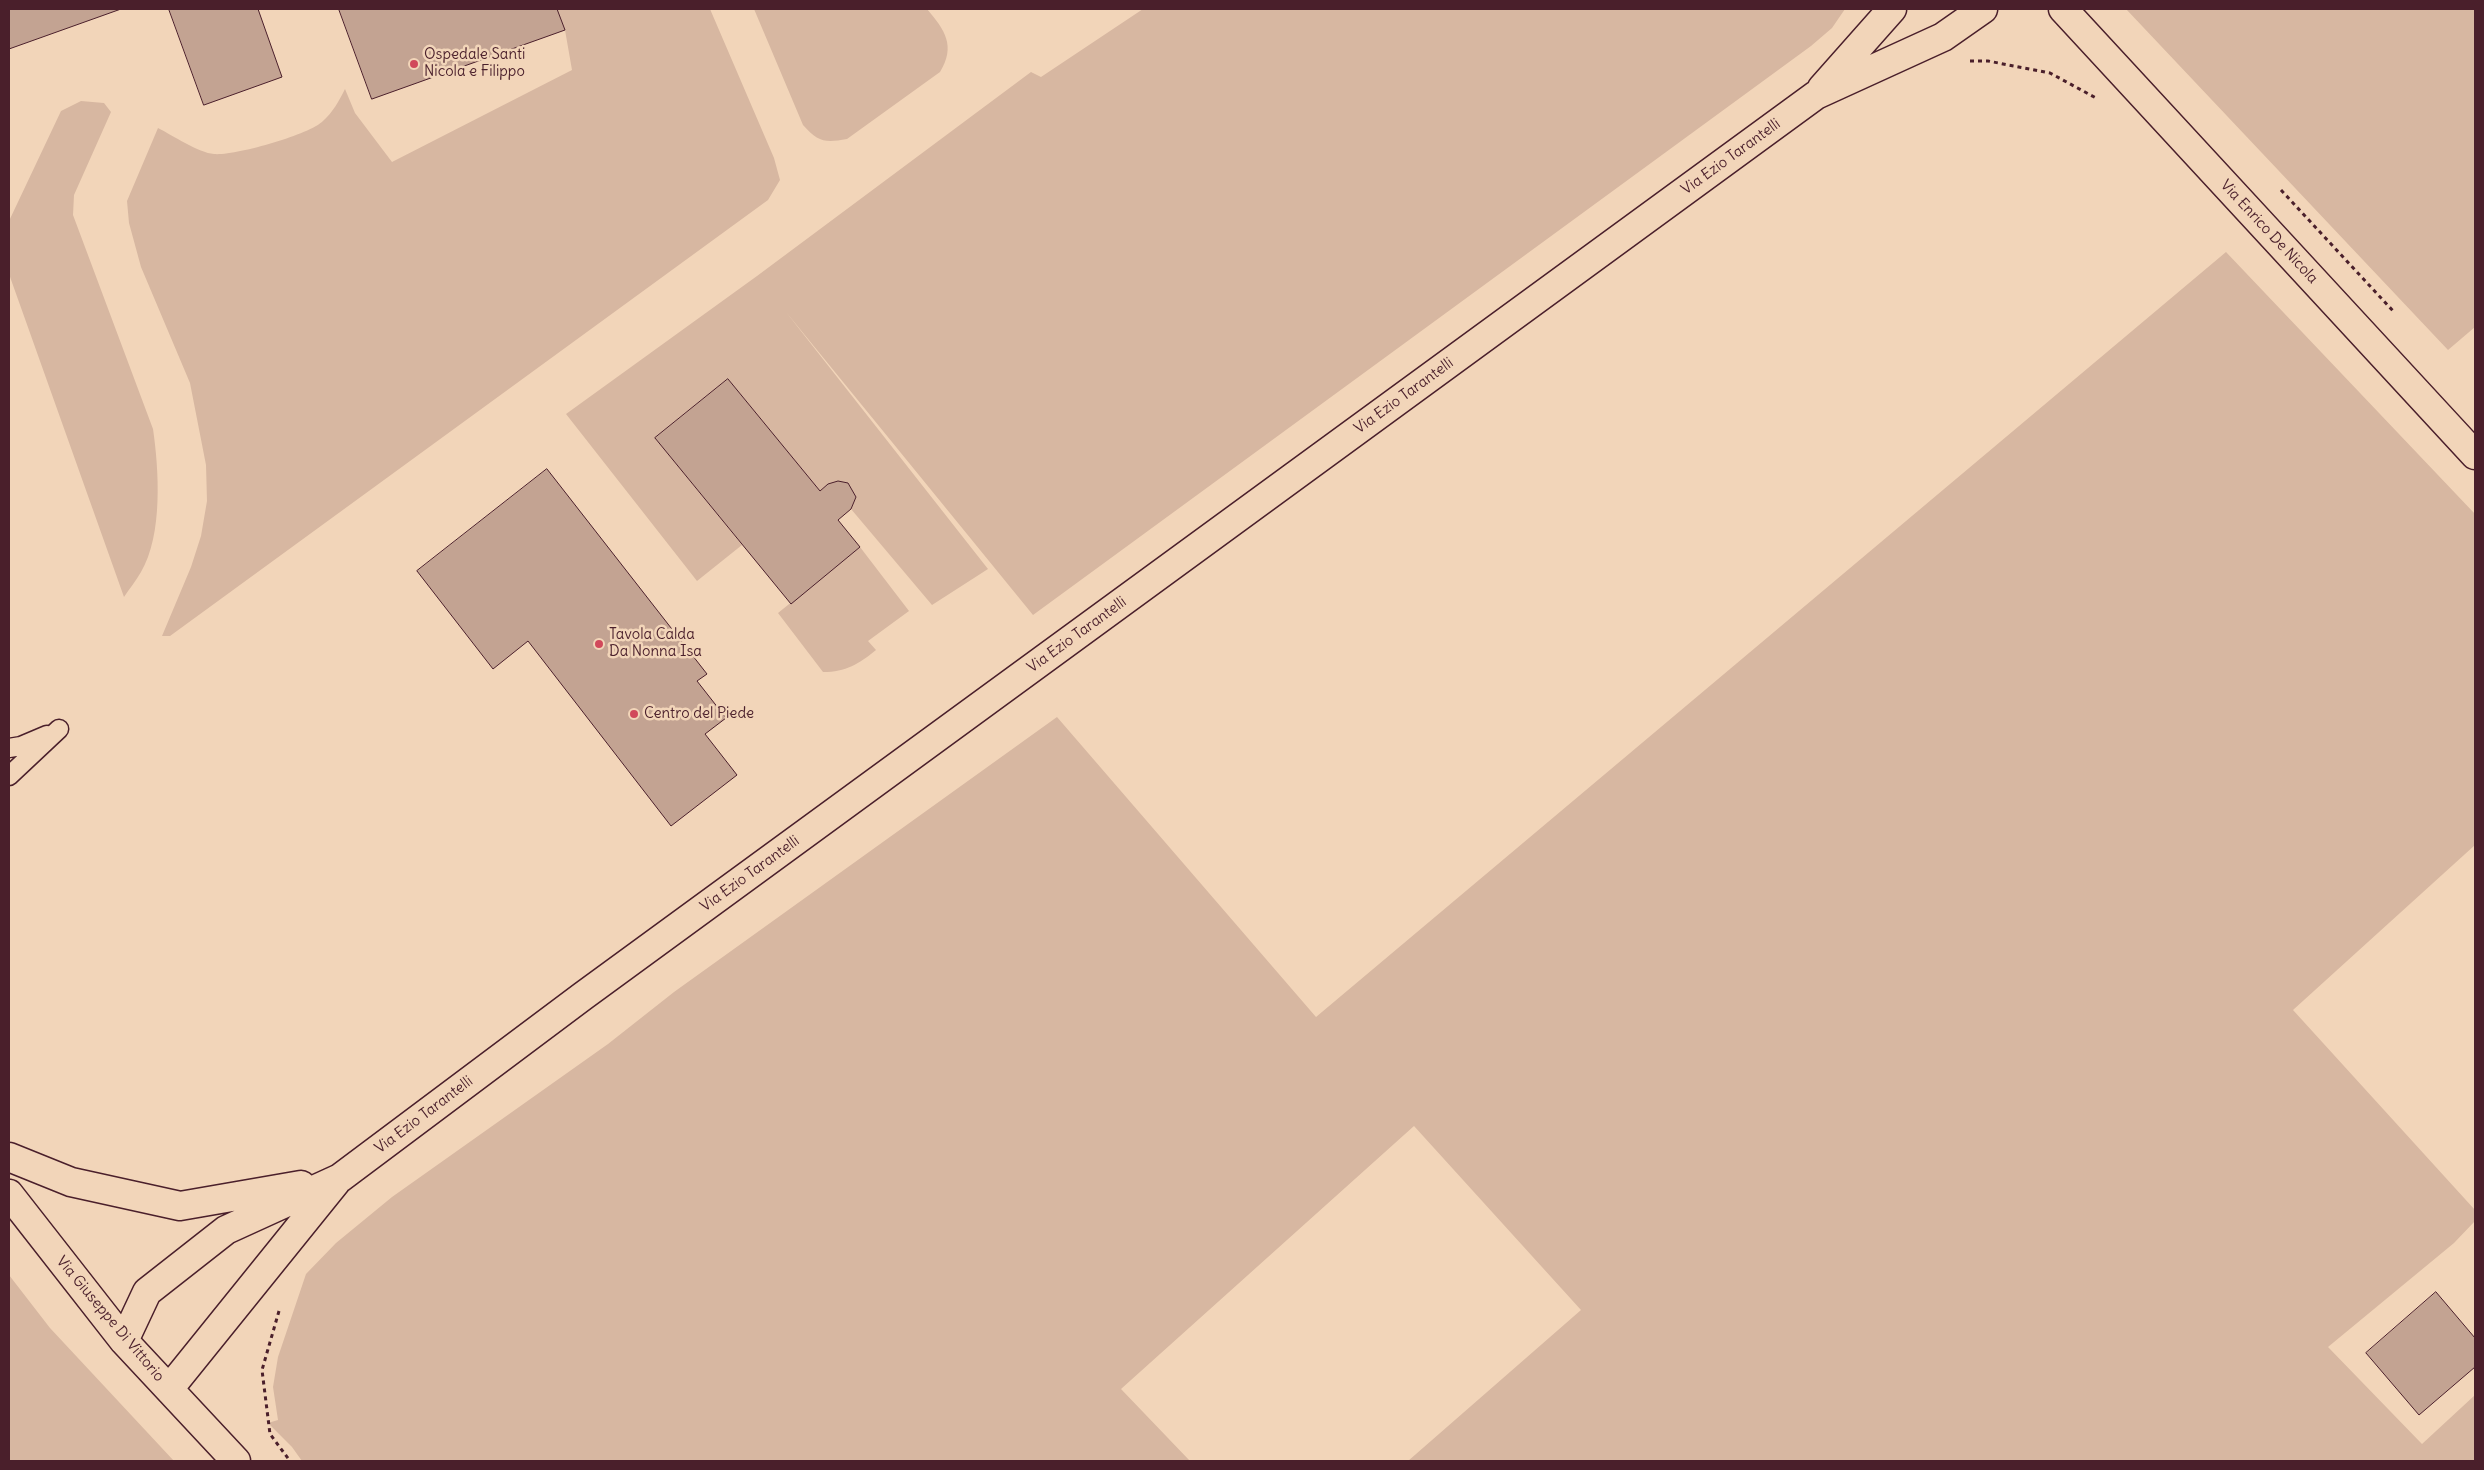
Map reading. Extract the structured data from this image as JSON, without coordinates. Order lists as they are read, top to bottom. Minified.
{"streets":{"street":["Via Ezio Tarantelli","Via Enrico De Nicola","Via Giuseppe Di Vittorio"]},"places":["Ospedale Santi Nicola e Filippo","Tavola Calda Da Nonna Isa","Centro del Piede"]}
